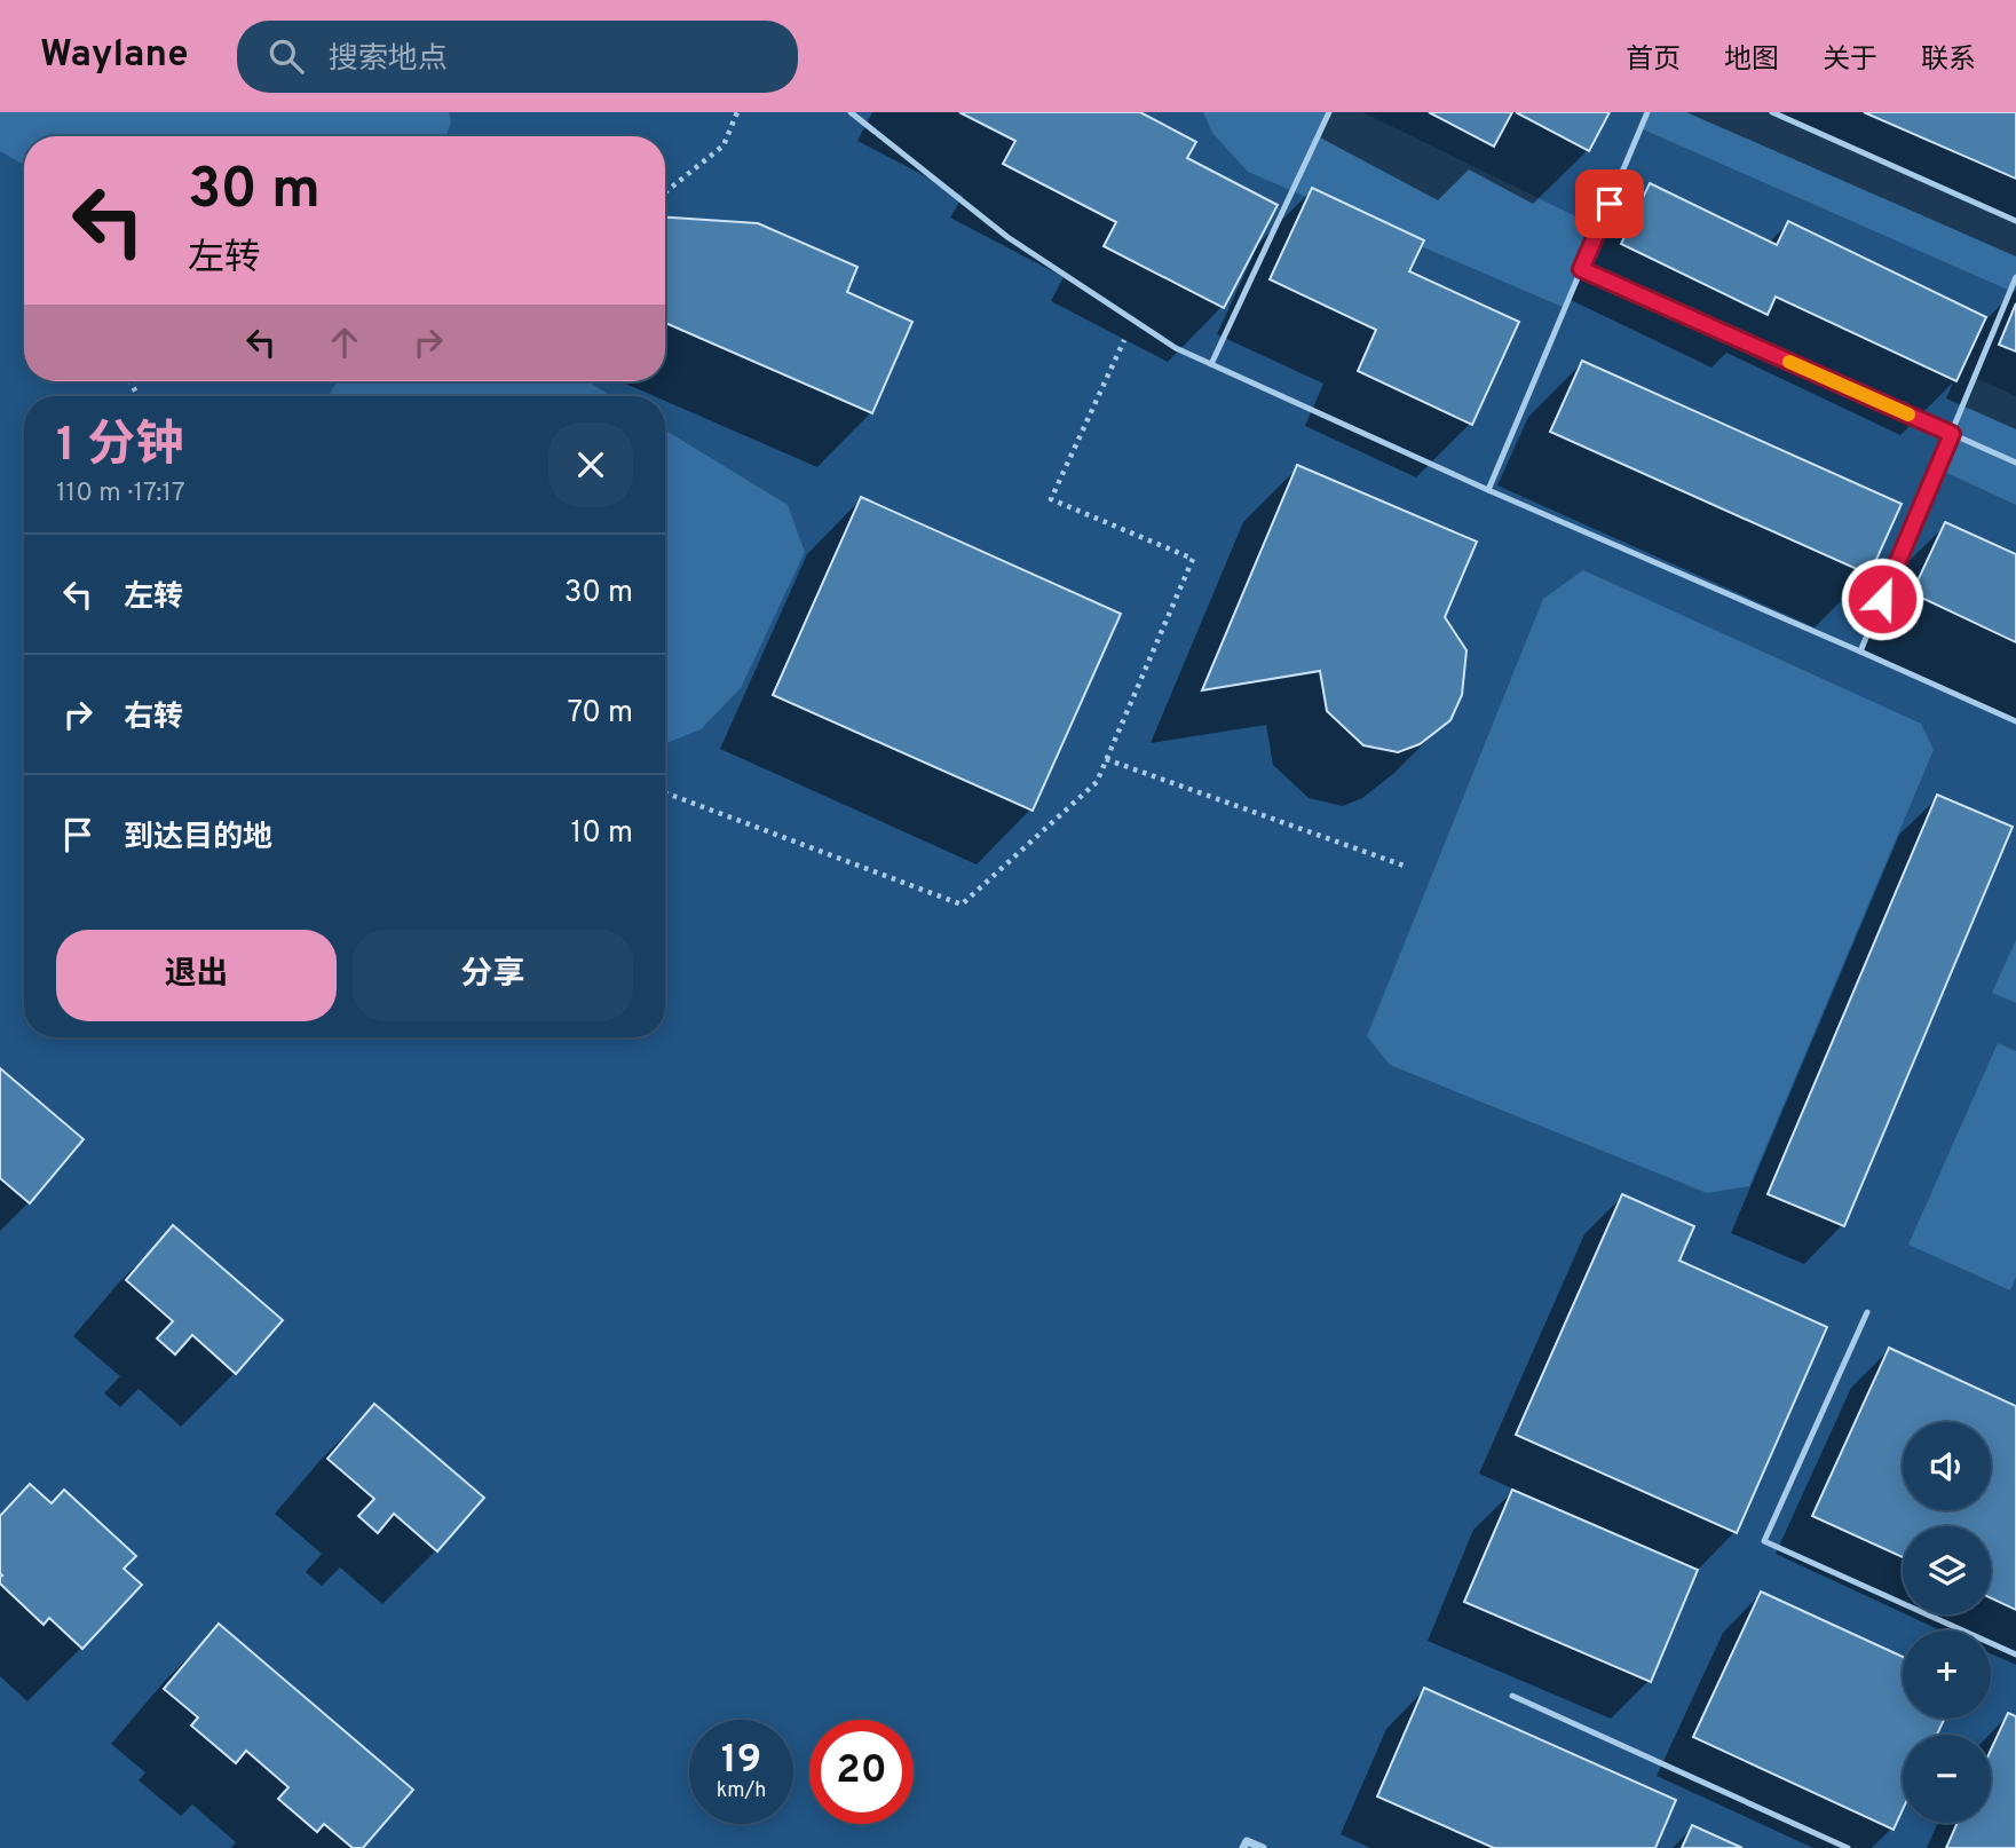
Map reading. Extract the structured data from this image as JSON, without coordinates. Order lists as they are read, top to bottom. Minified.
{"page":{"header":"Waylane","search":"搜索地点","nav":["首页","地图","关于","联系"],"turn":["30 m","左转"],"heading":["1 分钟","110 m · 17:17"],"list":[{"name":"左转","value":"30 m"},{"name":"右转","value":"70 m"},{"name":"到达目的地","value":"10 m"}],"buttons":["退出","分享"],"map_buttons":["+","−"],"speed":"19 km/h","limit":"20"}}
